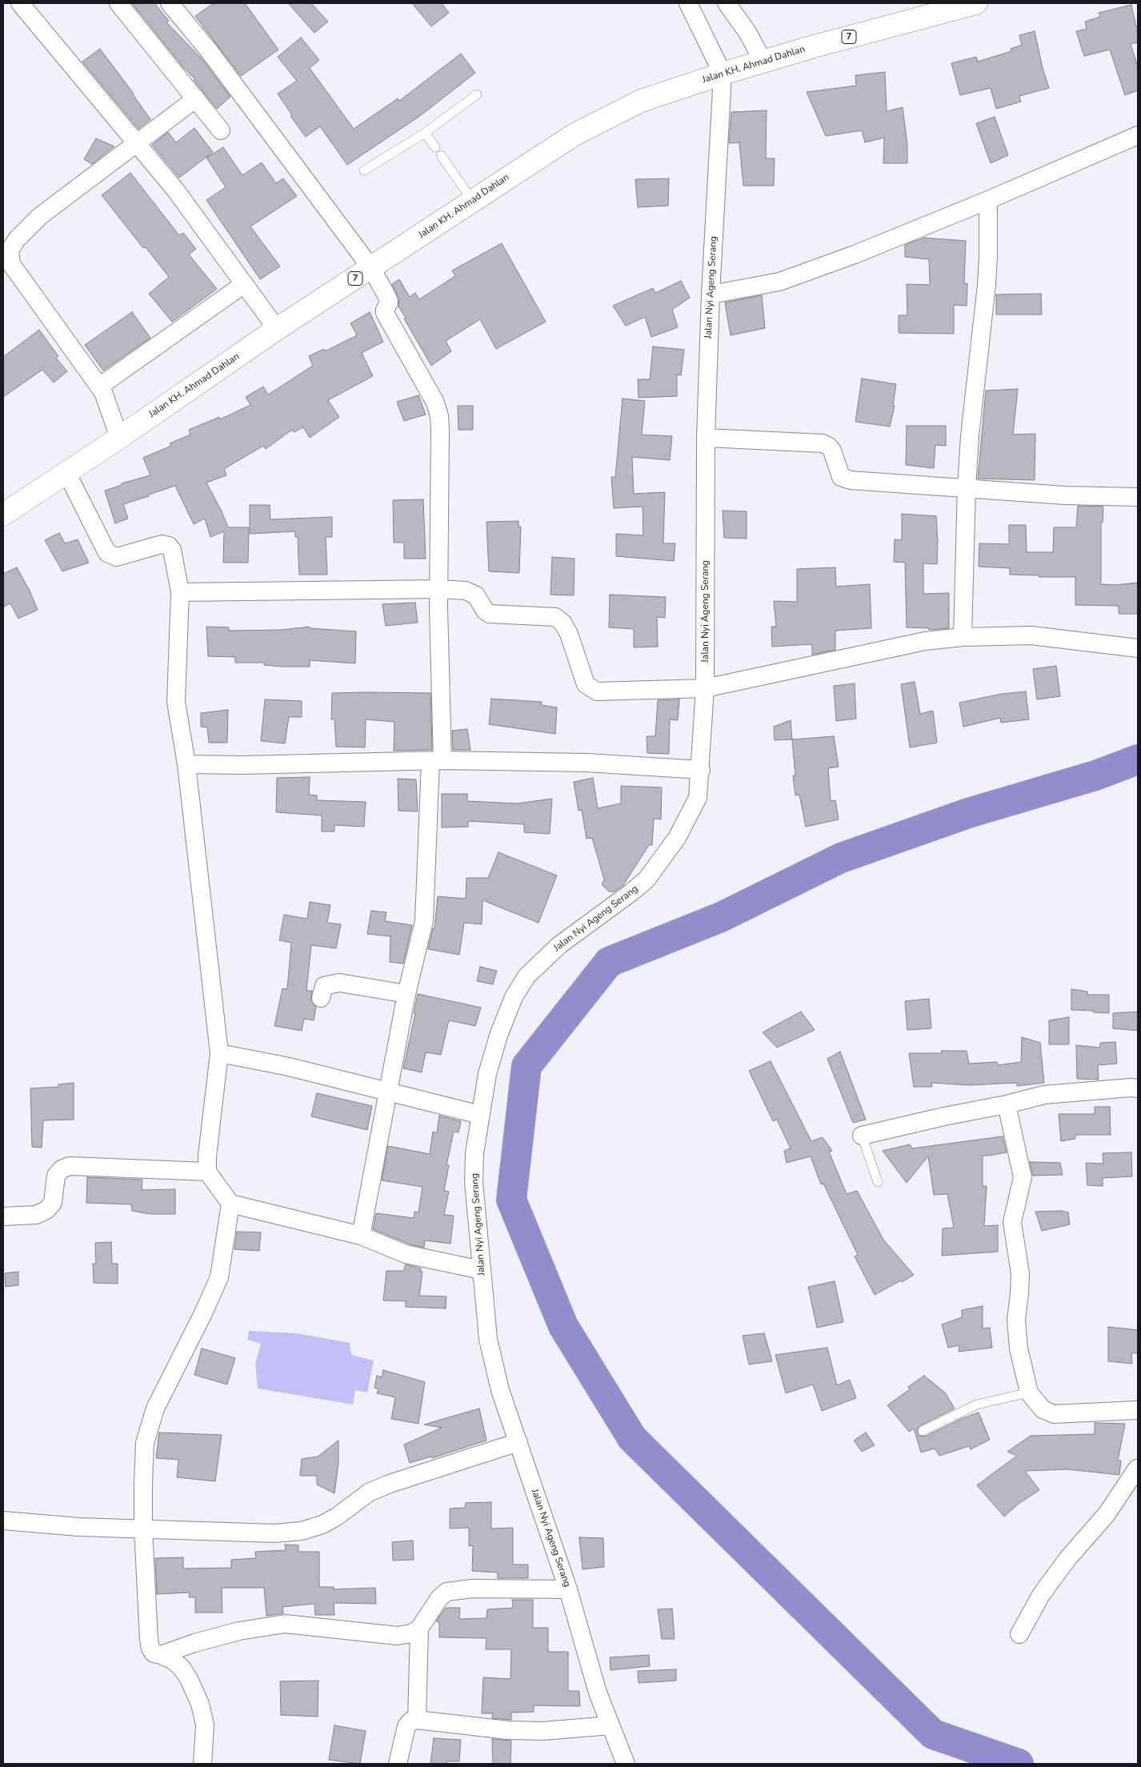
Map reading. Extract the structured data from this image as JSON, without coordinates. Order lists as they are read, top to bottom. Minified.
{"streets":{"highway":["7","Jalan KH. Ahmad Dahlan"],"street":["Jalan Nyi Ageng Serang"]},"crossings":[["Jalan KH. Ahmad Dahlan","Jalan Nyi Ageng Serang"]]}
